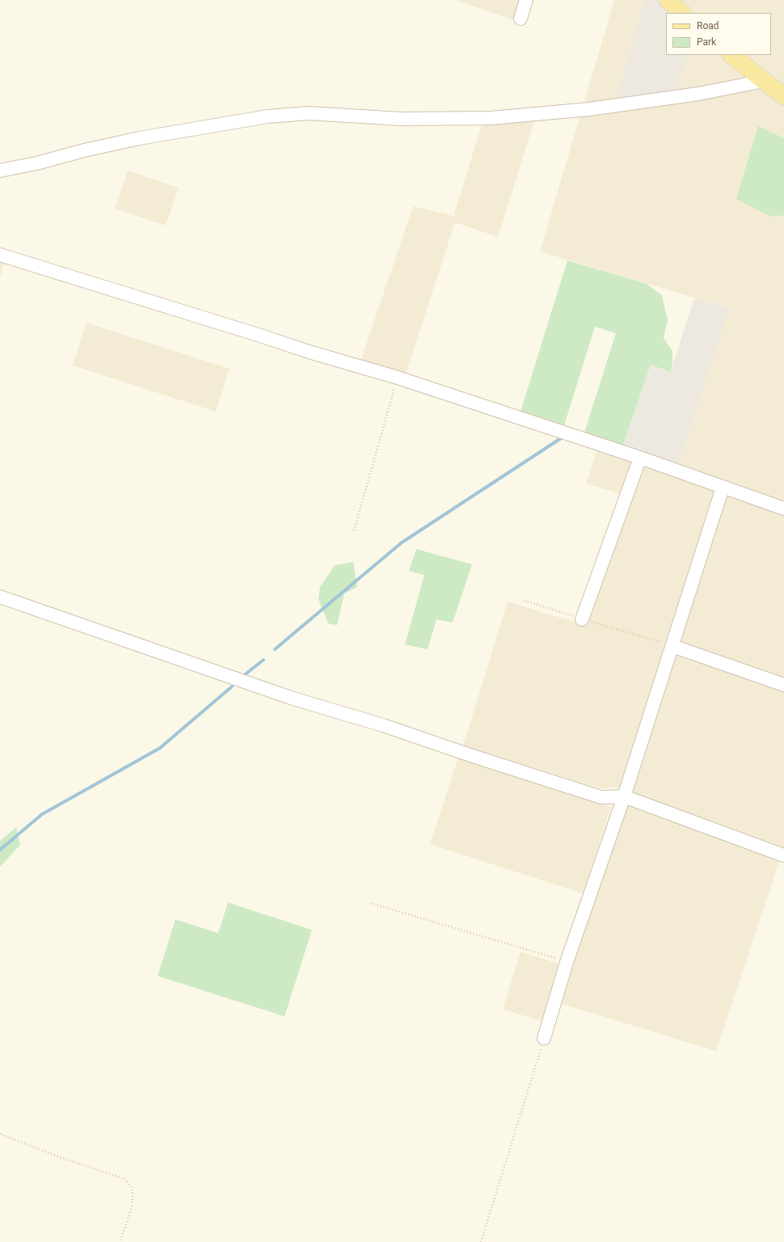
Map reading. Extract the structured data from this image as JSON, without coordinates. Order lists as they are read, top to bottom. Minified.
{"legend":["Road","Park"]}
